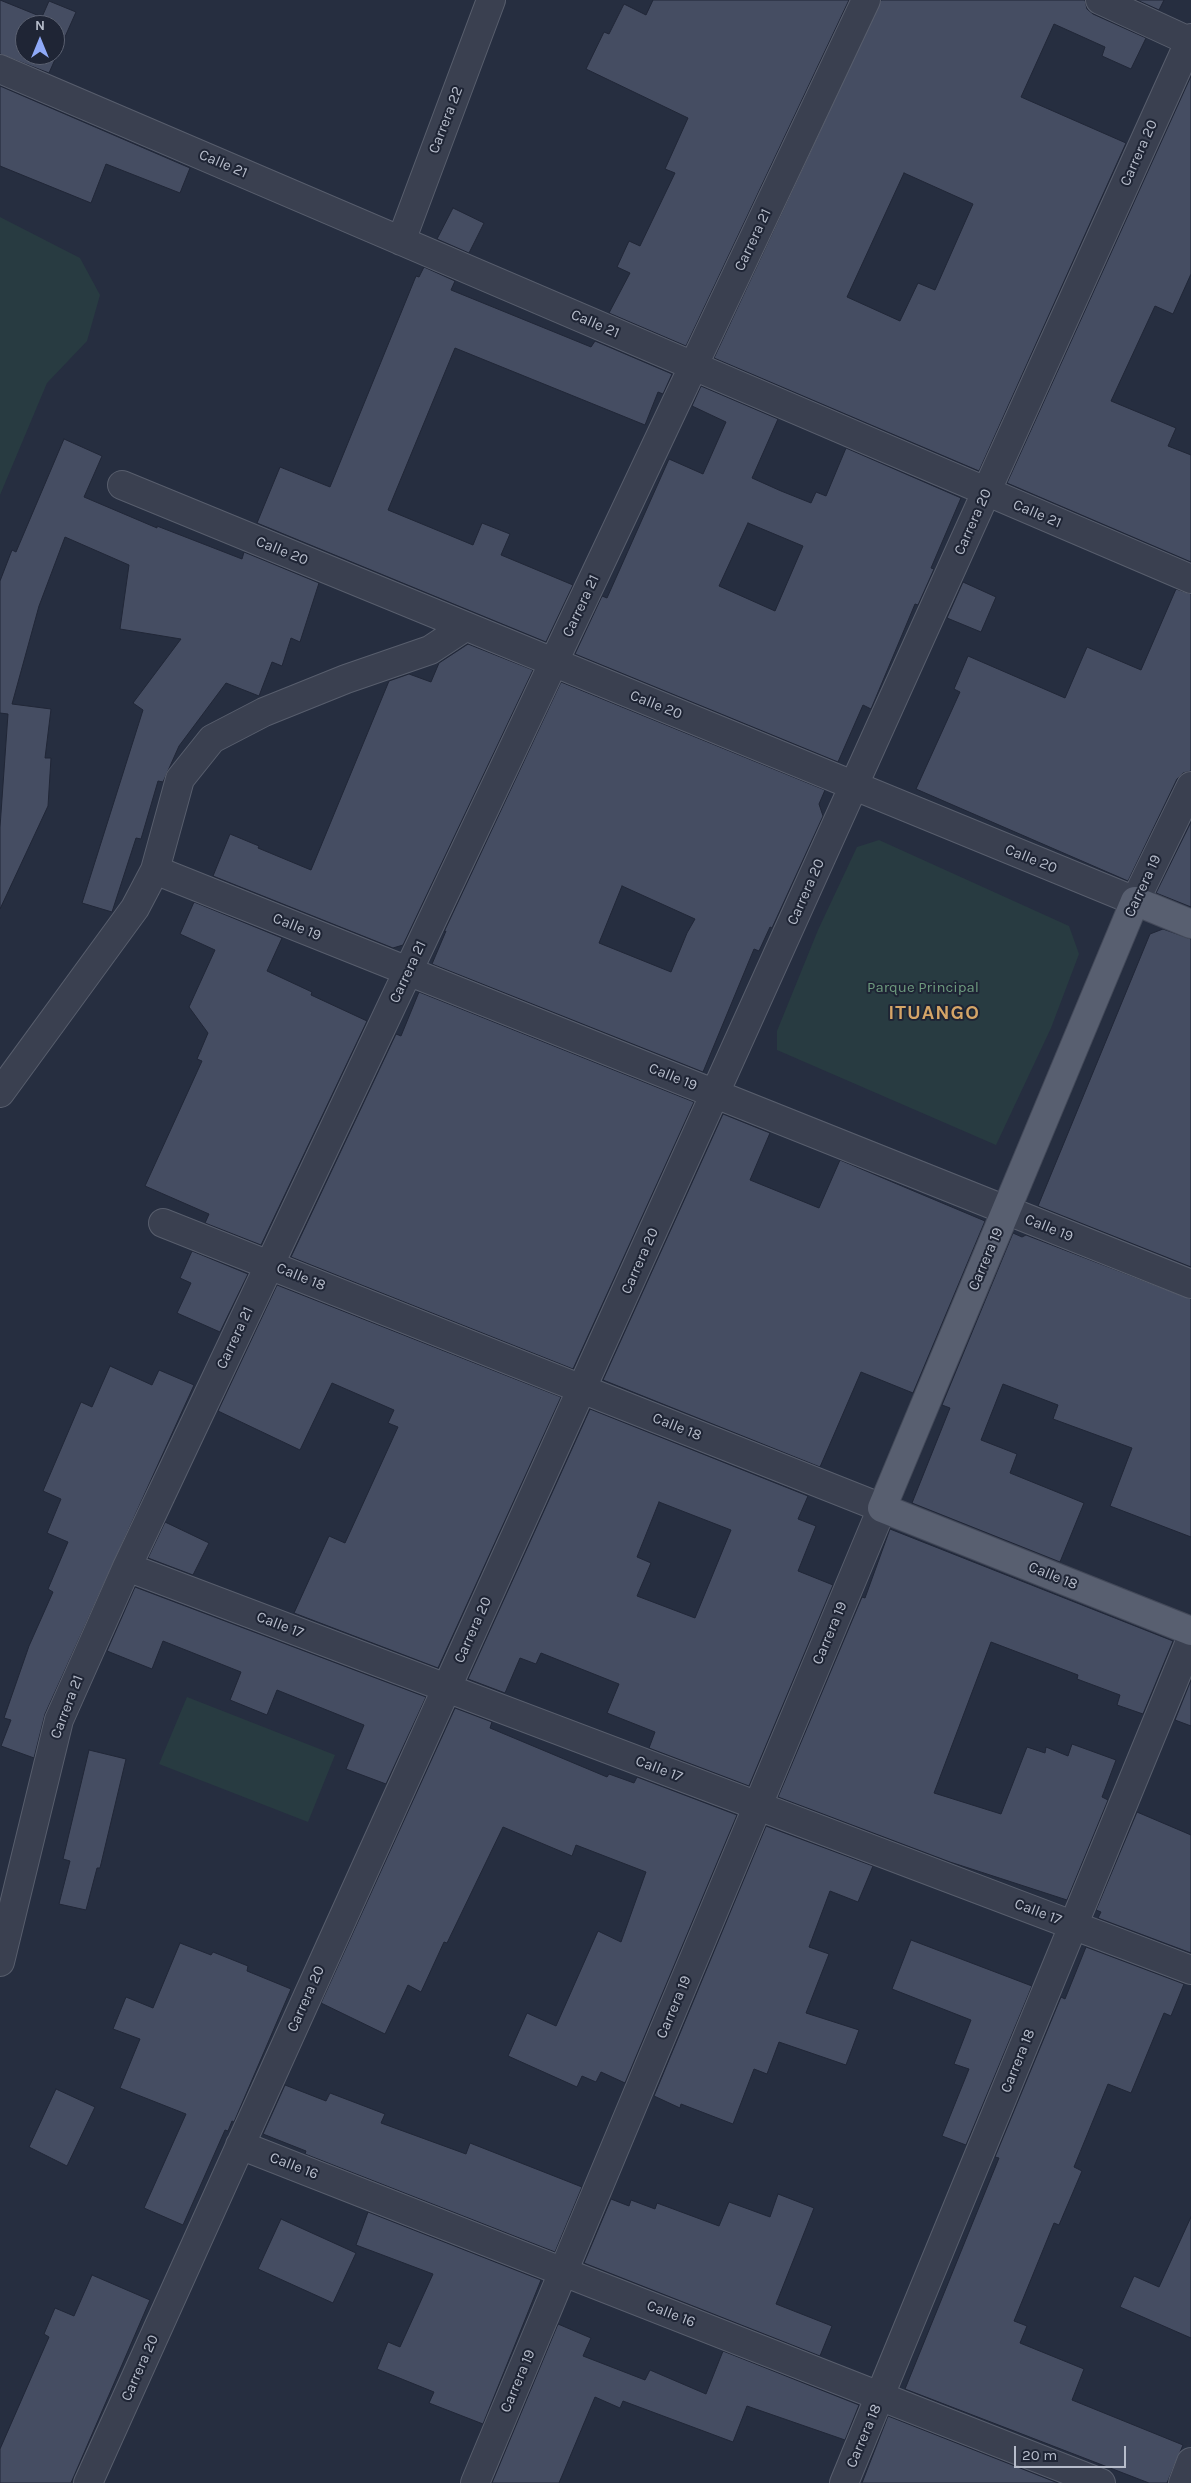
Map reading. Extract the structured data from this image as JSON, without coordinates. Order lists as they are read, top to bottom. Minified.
{"streets":{"main road":["Calle 20","Carrera 19","Calle 18"],"street":["Carrera 22","Carrera 20","Calle 21","Carrera 21","Calle 19","Calle 17","Carrera 18","Calle 16"]},"crossings":[["Carrera 22","Calle 21"],["Carrera 20","Calle 21"],["Carrera 20","Calle 20"],["Carrera 20","Calle 19"],["Carrera 20","Calle 18"],["Carrera 20","Calle 17"],["Carrera 20","Calle 16"],["Calle 21","Carrera 21"],["Carrera 21","Calle 20"],["Carrera 21","Calle 19"],["Carrera 21","Calle 18"],["Carrera 21","Calle 17"],["Calle 20","Carrera 19"],["Carrera 19","Calle 19"],["Carrera 19","Calle 18"],["Carrera 19","Calle 17"],["Carrera 19","Calle 16"],["Calle 17","Carrera 18"],["Carrera 18","Calle 16"]],"districts":["ITUANGO"],"parks":["Parque Principal"],"scale_bar":"20 m","north":"top"}
